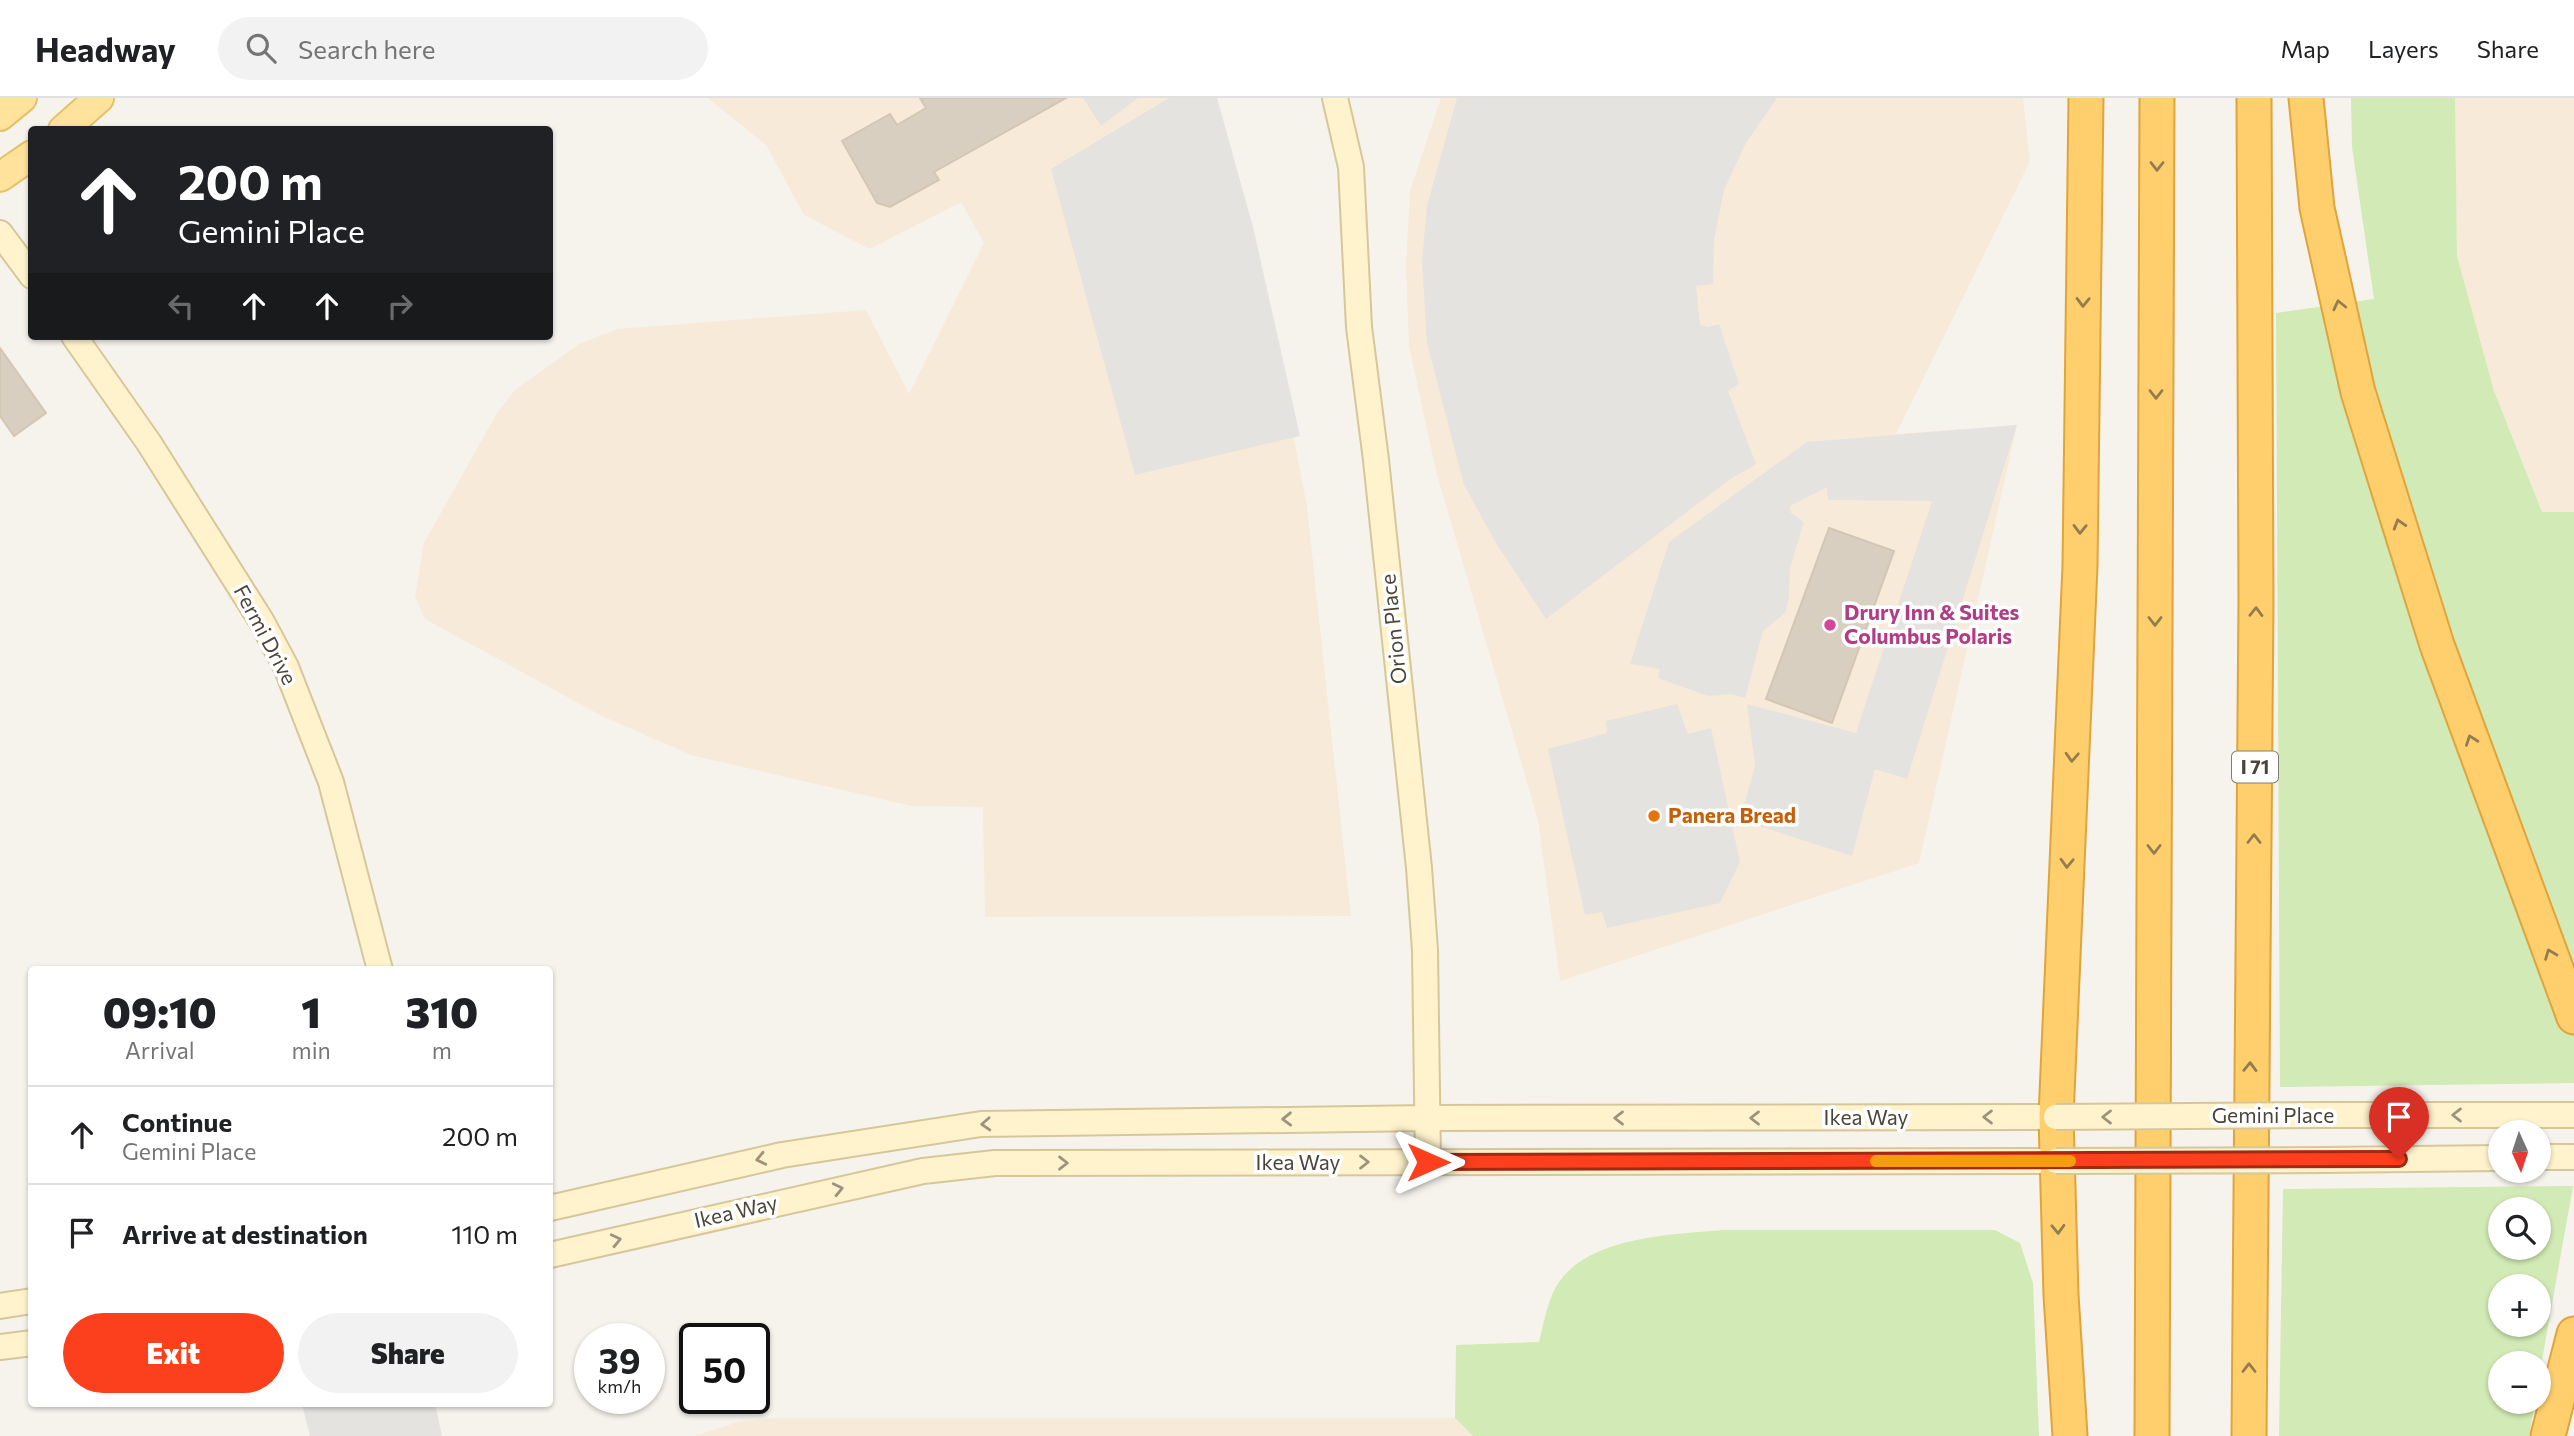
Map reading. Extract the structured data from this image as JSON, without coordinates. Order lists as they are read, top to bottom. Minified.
{"streets":{"highway":["I 71"],"main road":["Orion Place","Fermi Drive","Gemini Place","Ikea Way"]},"crossings":[["Orion Place","Ikea Way"],["Gemini Place","Ikea Way"]],"places":["Drury Inn & Suites Columbus Polaris","Panera Bread"],"north":"bottom","page":{"header":"Headway","search":"Search here","nav":["Map","Layers","Share"],"turn":["200 m","Gemini Place"],"eta":["09:10","Arrival","1","min","310","m"],"list":[{"name":"Continue","note":"Gemini Place","value":"200 m"},{"name":"Arrive at destination","value":"110 m"}],"map_buttons":["+","−"],"buttons":["Exit","Share"],"speed":"39 km/h","limit":"50"}}
